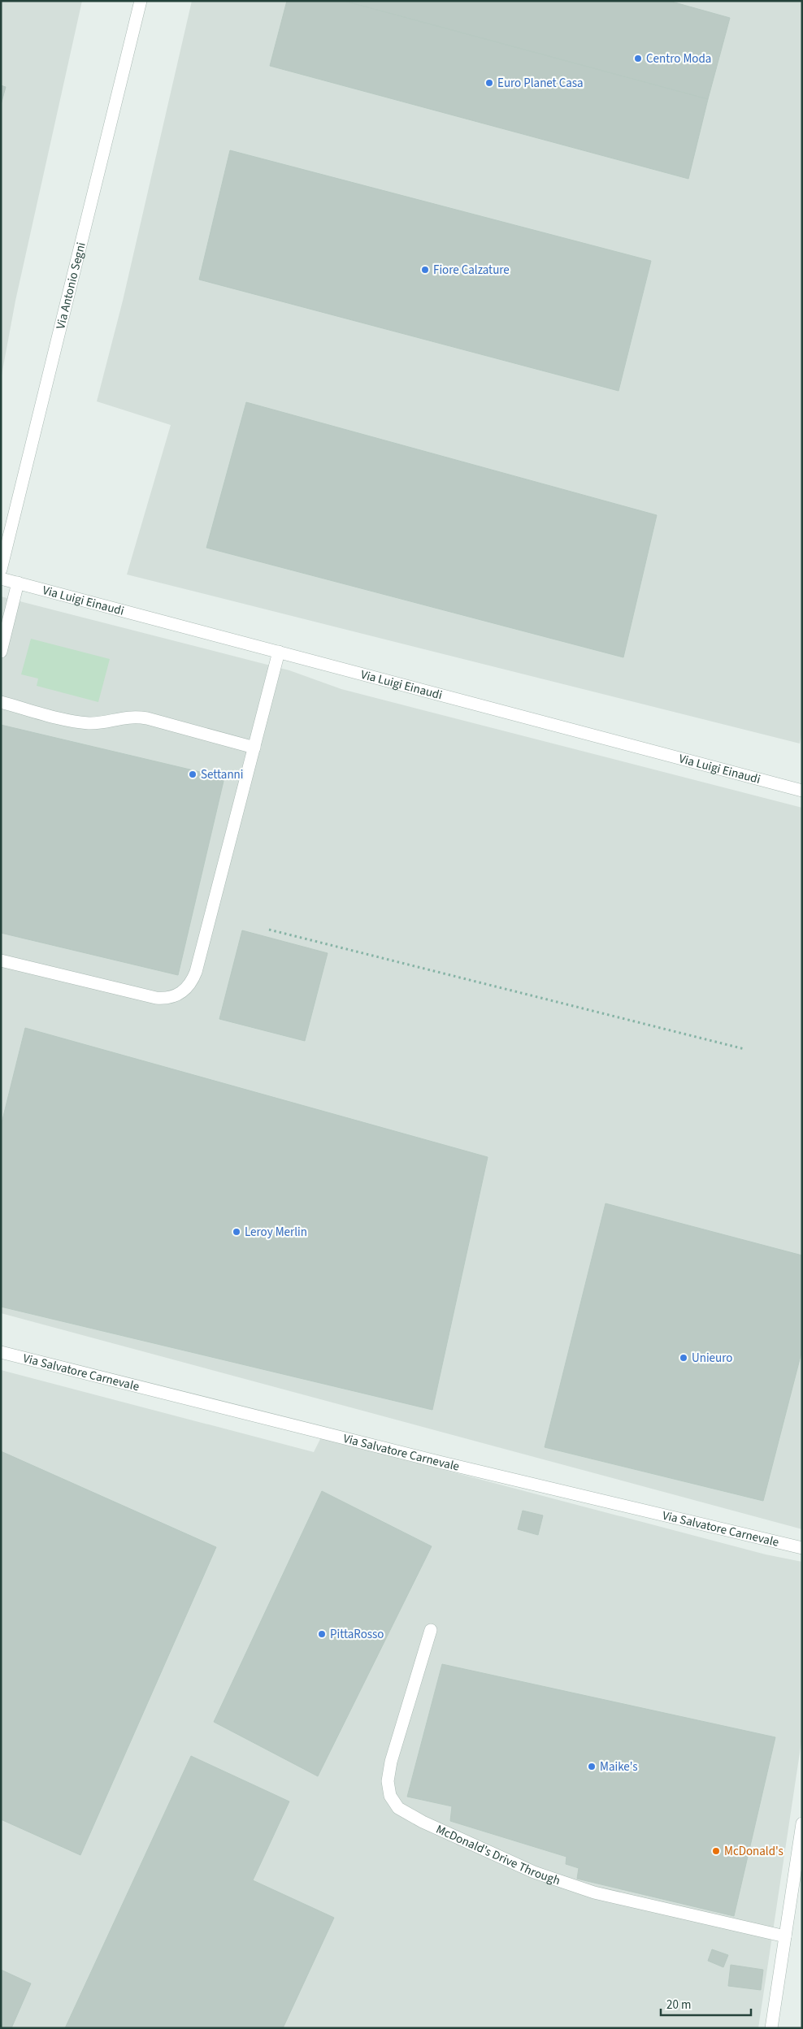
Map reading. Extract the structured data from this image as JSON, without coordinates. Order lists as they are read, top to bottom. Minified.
{"streets":{"street":["Via Antonio Segni","Via Luigi Einaudi","Via Salvatore Carnevale","McDonald's Drive Through"]},"places":["Centro Moda","Euro Planet Casa","Fiore Calzature","Settanni","Leroy Merlin","Unieuro","PittaRosso","Maike's","McDonald's"],"scale_bar":"20 m"}
